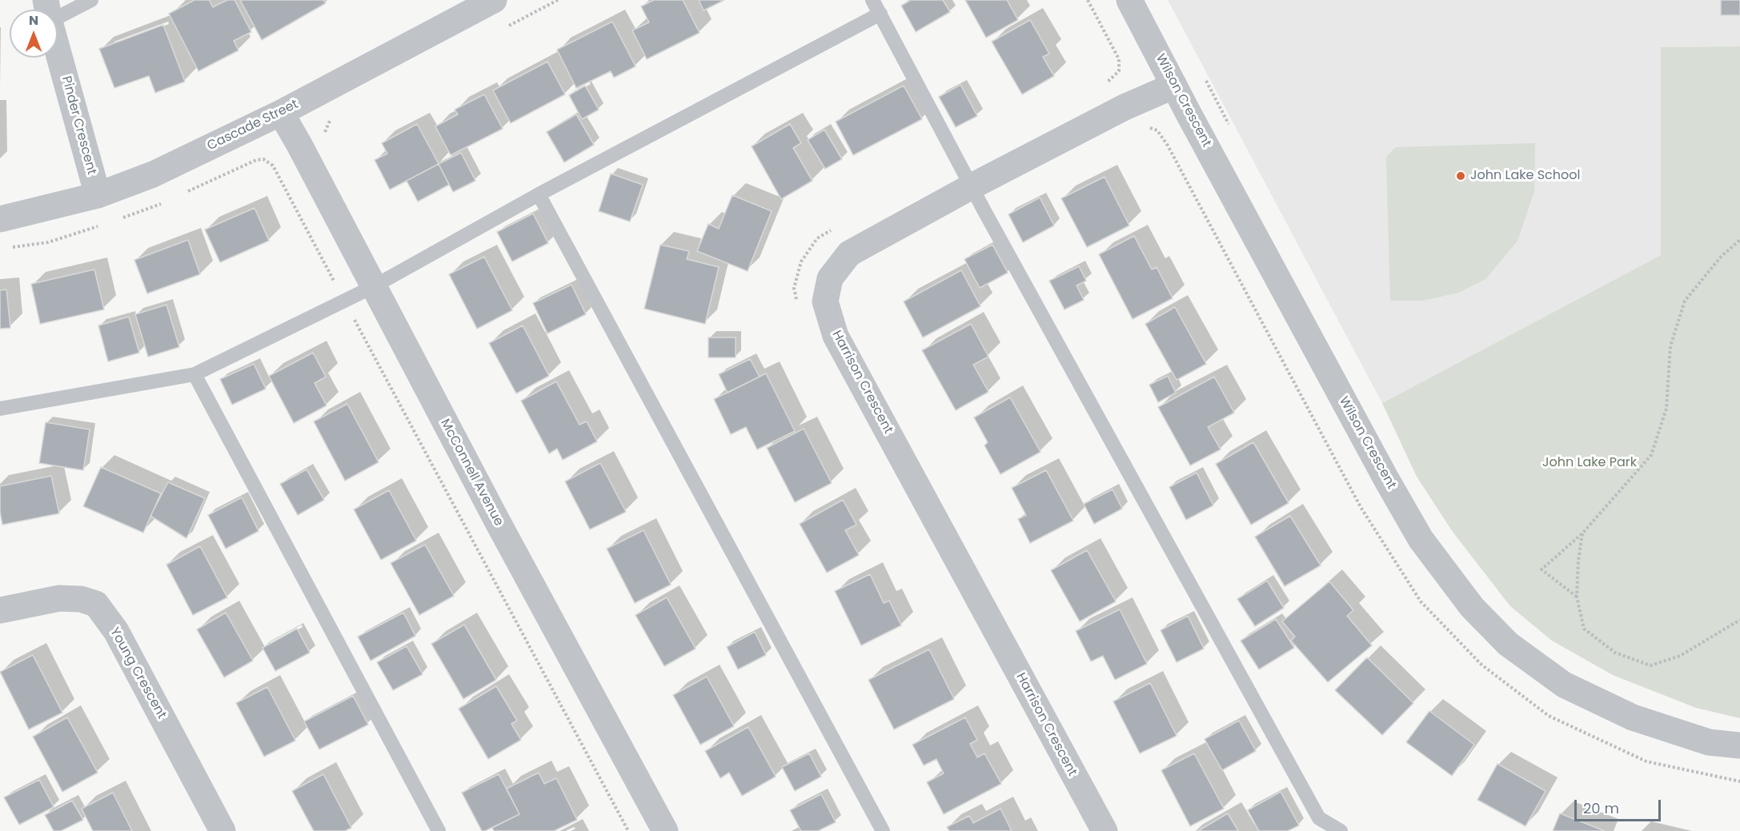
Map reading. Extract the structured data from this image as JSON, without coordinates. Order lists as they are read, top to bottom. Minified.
{"streets":{"street":["Wilson Crescent","Pinder Crescent","Cascade Street","Harrison Crescent","McConnell Avenue","Young Crescent"]},"crossings":[["Wilson Crescent","Harrison Crescent"],["Pinder Crescent","Cascade Street"],["Cascade Street","McConnell Avenue"]],"parks":["John Lake Park"],"places":["John Lake School"],"scale_bar":"20 m","north":"top"}
